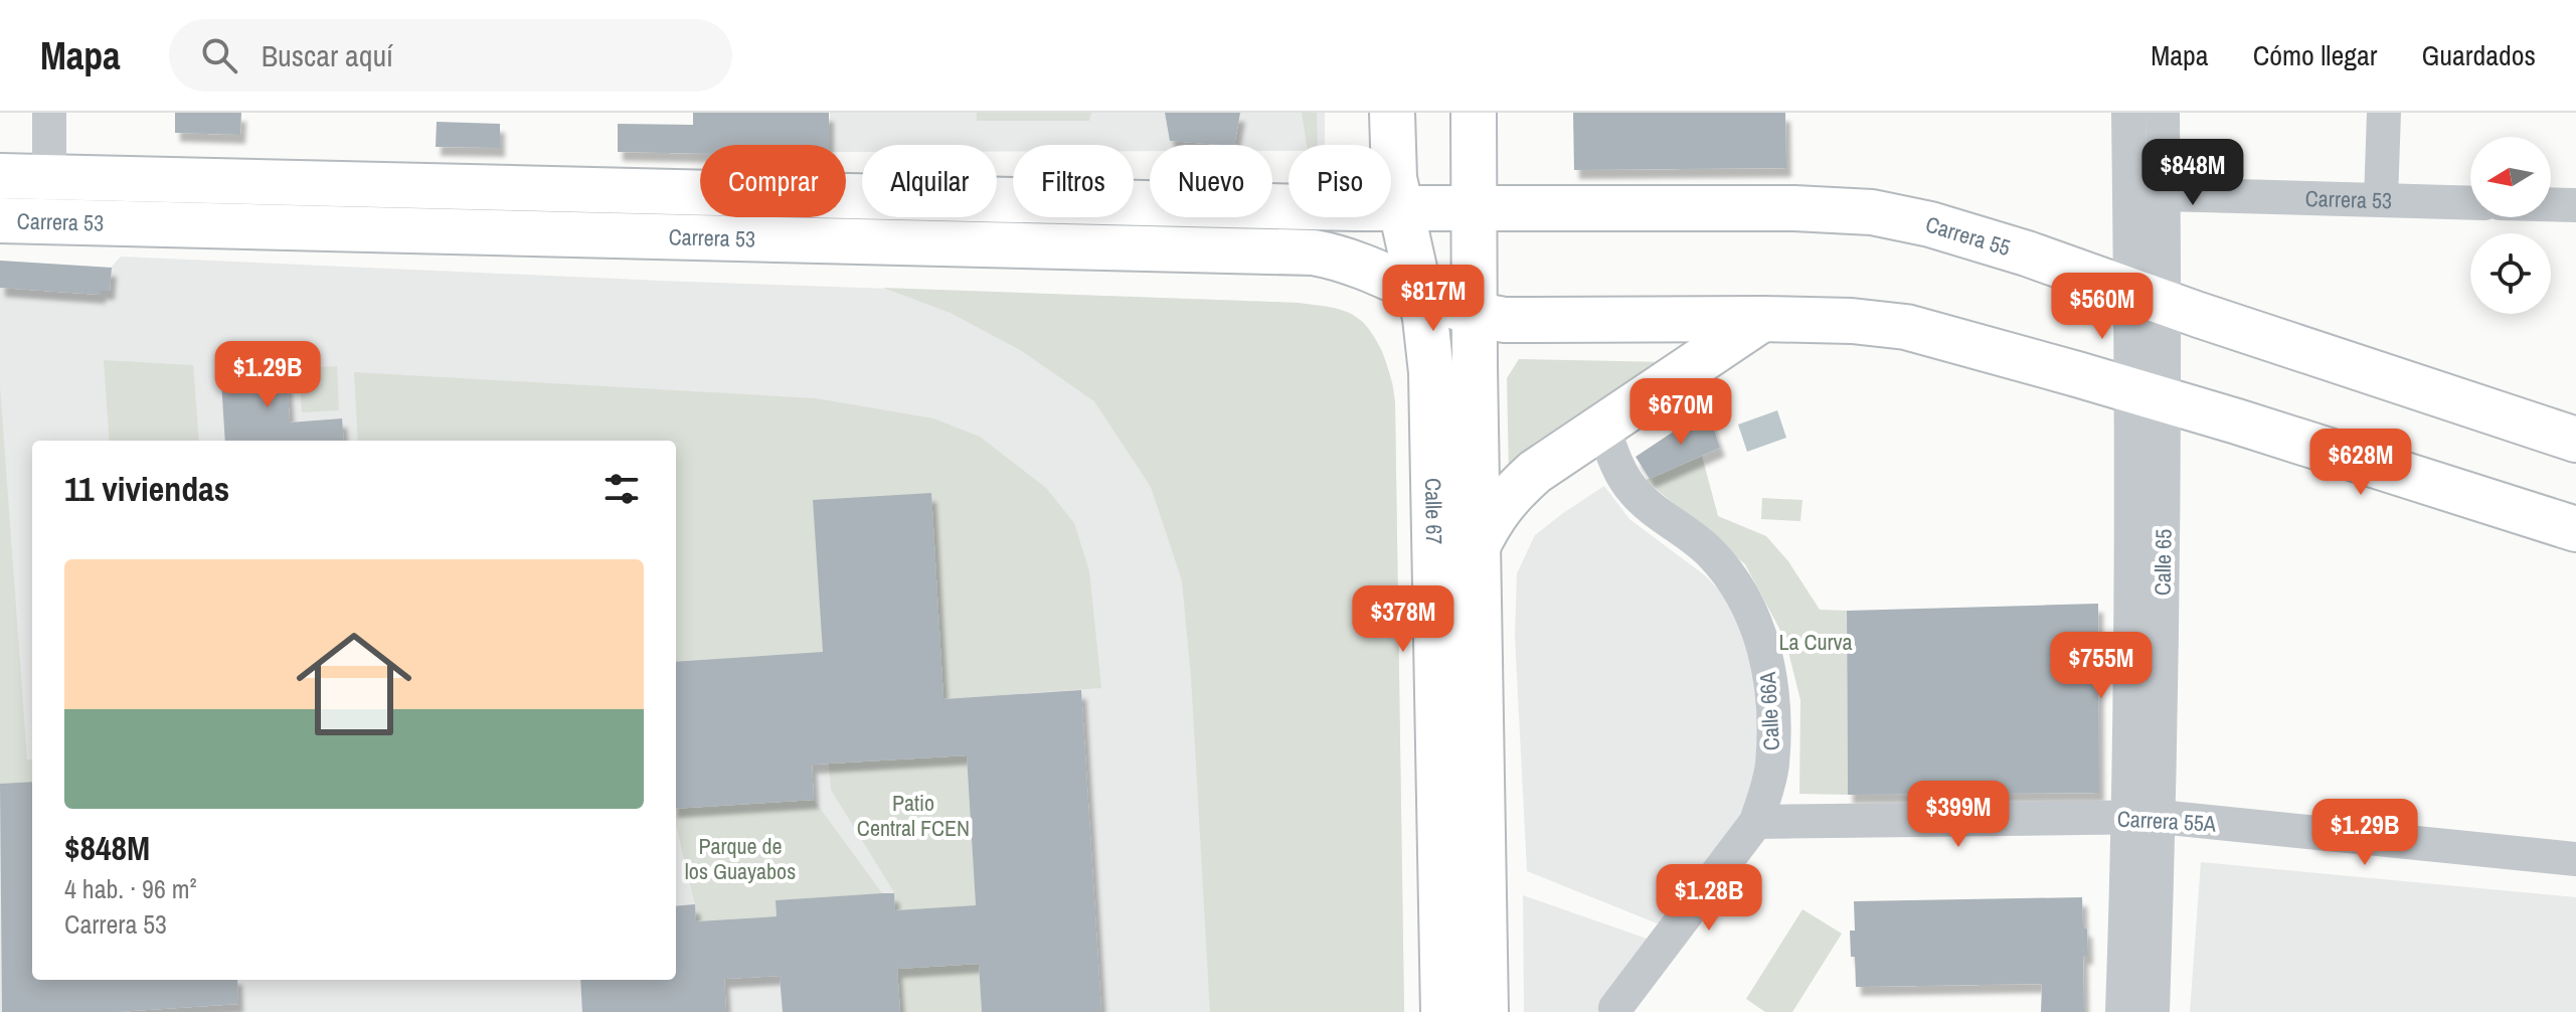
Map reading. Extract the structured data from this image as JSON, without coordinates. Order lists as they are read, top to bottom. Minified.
{"streets":{"main road":["Carrera 53","Carrera 55","Calle 67"],"street":["Calle 65","Calle 66A","Carrera 55A"]},"crossings":[["Carrera 53","Carrera 55"],["Carrera 53","Calle 67"],["Carrera 53","Calle 65"],["Carrera 55","Calle 67"],["Carrera 55","Calle 65"],["Calle 65","Carrera 55A"],["Calle 66A","Carrera 55A"]],"parks":["La Curva","Patio Central FCEN","Parque de los Guayabos"],"north":"left","page":{"header":"Mapa","search":"Buscar aquí","nav":["Mapa","Cómo llegar","Guardados"],"price":["$848M","$817M","$560M","$1.29B","$670M","$628M","$378M","$755M","$399M","$1.29B","$1.28B"],"chip":["Comprar","Alquilar","Filtros","Nuevo","Piso"],"heading":"11 viviendas","list":[{"name":"$848M","note":"4 hab. · 96 m² · Carrera 53"}]}}
